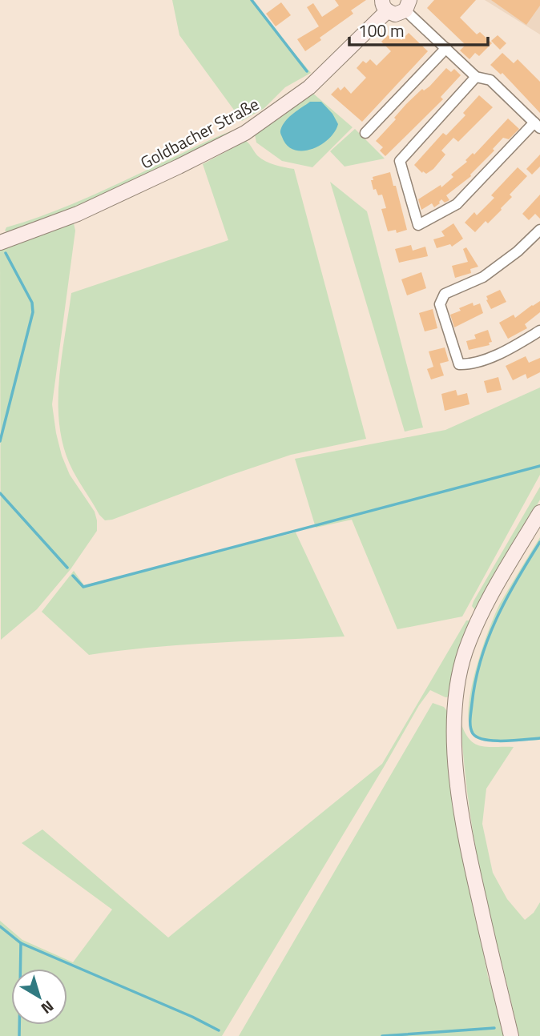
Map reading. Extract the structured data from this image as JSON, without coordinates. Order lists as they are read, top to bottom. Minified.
{"streets":{"main road":["Goldbacher Straße"]},"scale_bar":"100 m","north":"bottom right"}
